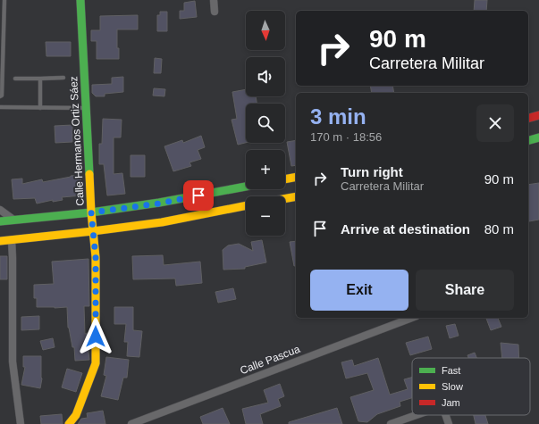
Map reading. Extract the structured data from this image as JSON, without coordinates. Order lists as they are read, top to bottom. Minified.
{"streets":{"main road":["Calle Hermanos Ortiz Sáez"],"street":["Calle Pascua"]},"legend":["Fast","Slow","Jam"],"north":"bottom","page":{"map_buttons":["+","−"],"turn":["90 m","Carretera Militar"],"heading":["3 min","170 m · 18:56"],"list":[{"name":"Turn right","note":"Carretera Militar","value":"90 m"},{"name":"Arrive at destination","value":"80 m"}],"buttons":["Exit","Share"]}}
